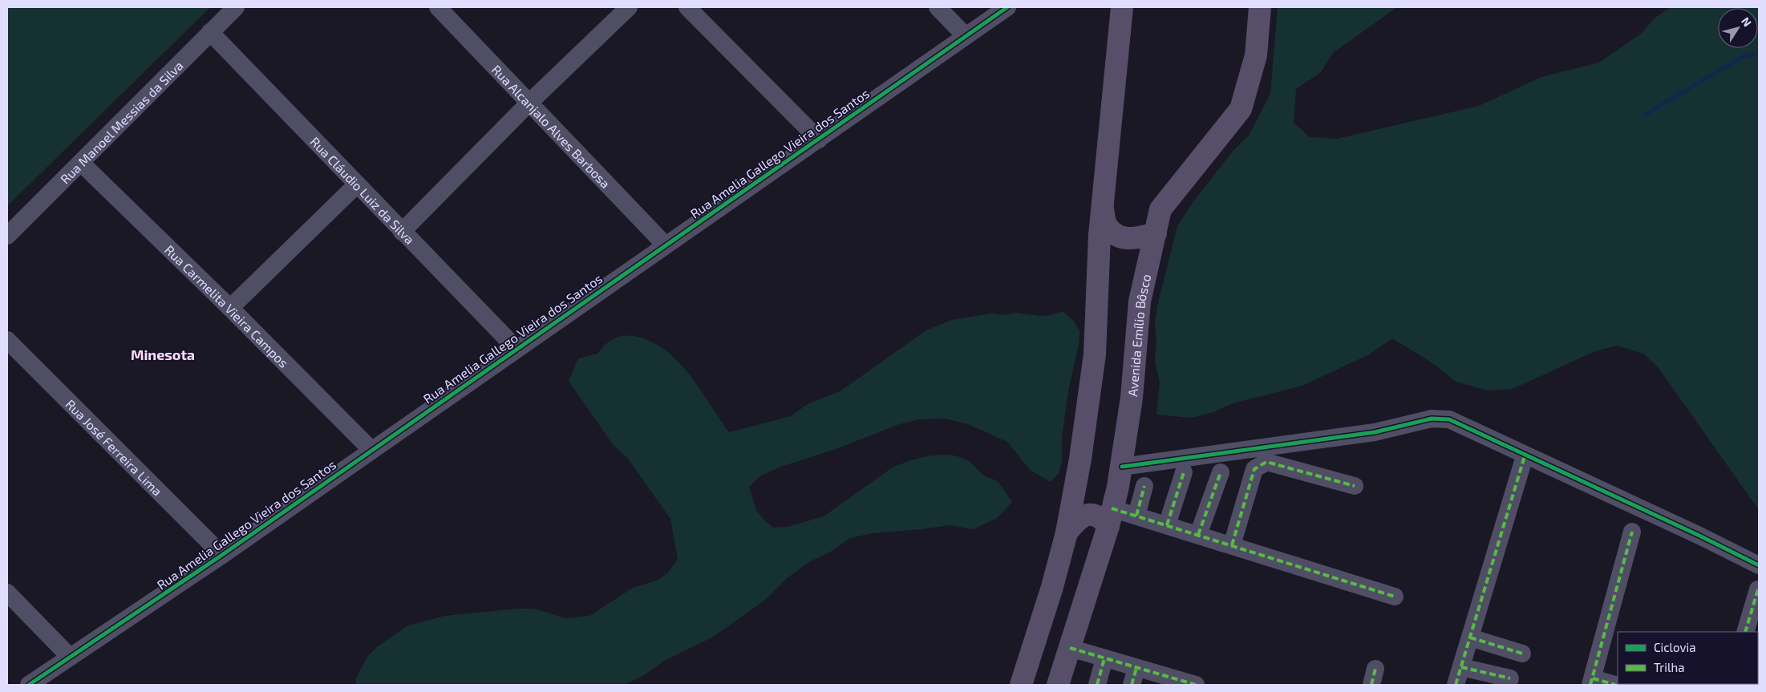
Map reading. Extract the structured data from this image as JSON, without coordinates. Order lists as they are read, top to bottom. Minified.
{"streets":{"main road":["Avenida Emílio Bôsco"],"street":["Rua Manoel Messias da Silva","Rua Alcanjalo Alves Barbosa","Rua Amelia Gallego Vieira dos Santos","Rua Cláudio Luiz da Silva","Rua Carmelita Vieira Campos","Rua José Ferreira Lima"]},"crossings":[["Rua Manoel Messias da Silva","Rua Cláudio Luiz da Silva"],["Rua Manoel Messias da Silva","Rua Carmelita Vieira Campos"],["Rua Alcanjalo Alves Barbosa","Rua Amelia Gallego Vieira dos Santos"],["Rua Amelia Gallego Vieira dos Santos","Rua Cláudio Luiz da Silva"],["Rua Amelia Gallego Vieira dos Santos","Rua Carmelita Vieira Campos"],["Rua Amelia Gallego Vieira dos Santos","Rua José Ferreira Lima"]],"districts":["Minesota"],"legend":["Ciclovia","Trilha"],"north":"top right"}
